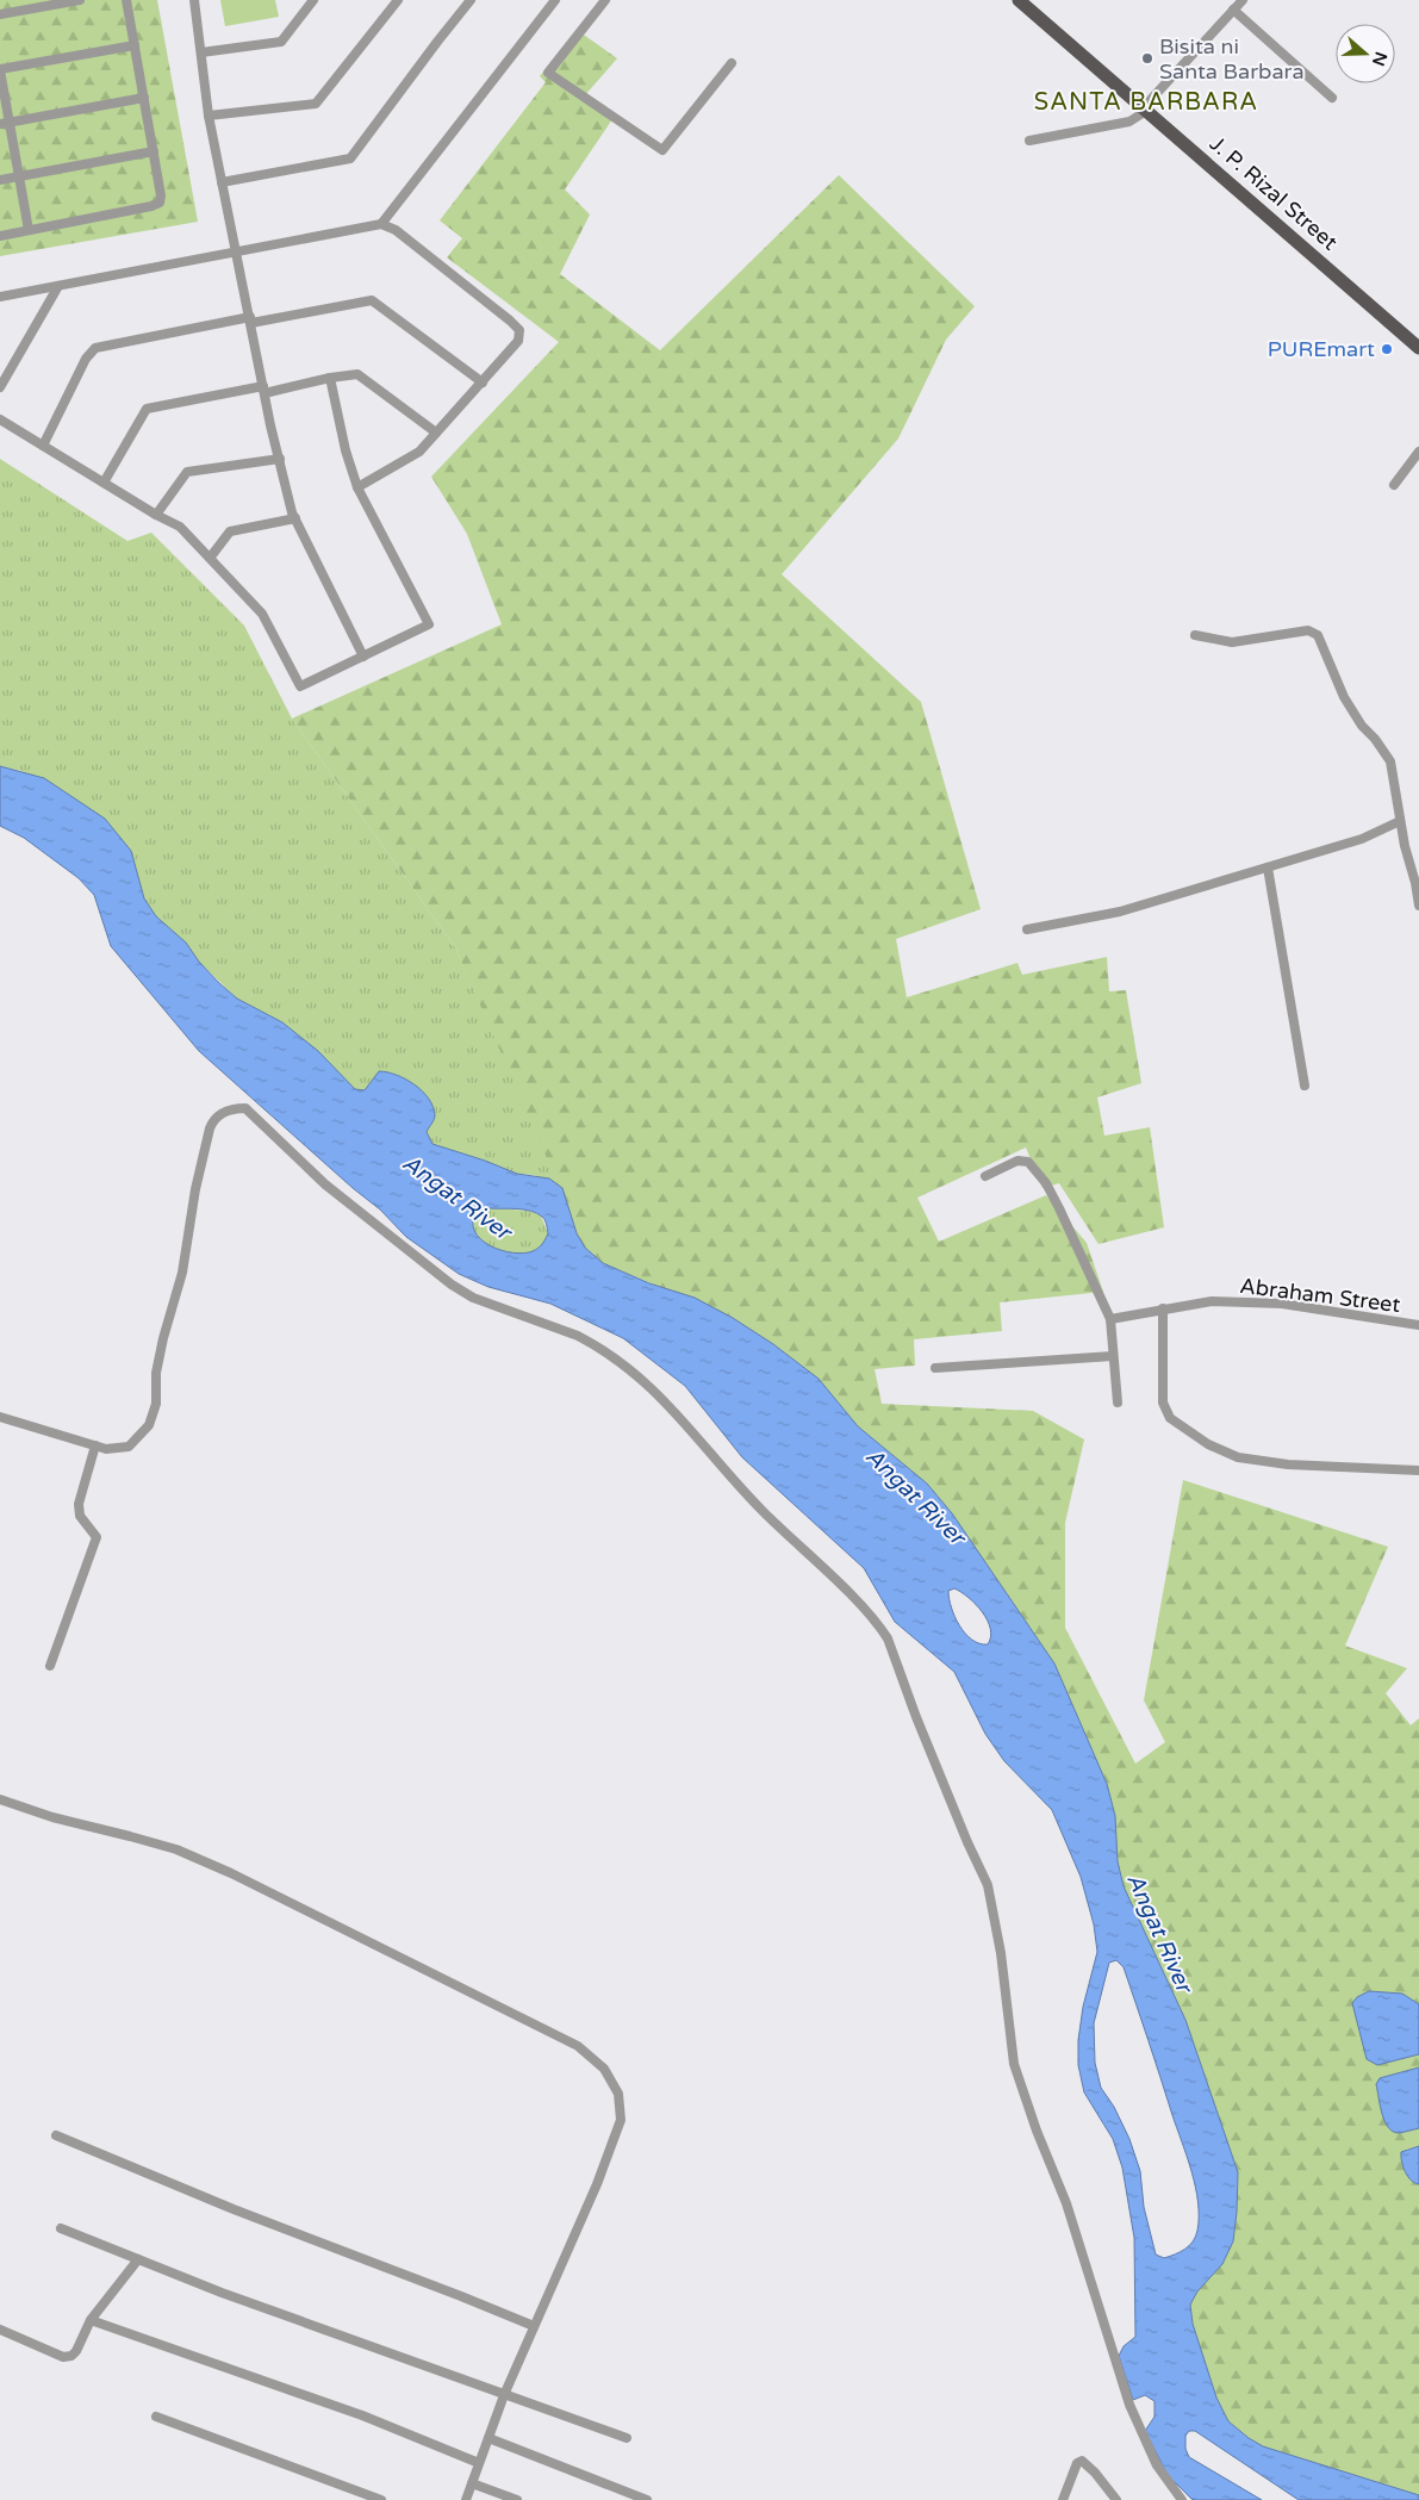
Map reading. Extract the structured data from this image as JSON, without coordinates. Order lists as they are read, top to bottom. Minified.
{"streets":{"main road":["J. P. Rizal Street"],"street":["Abraham Street"]},"districts":["SANTA BARBARA"],"water":["Angat River"],"places":["Bisita ni Santa Barbara","PUREmart"],"north":"right"}
